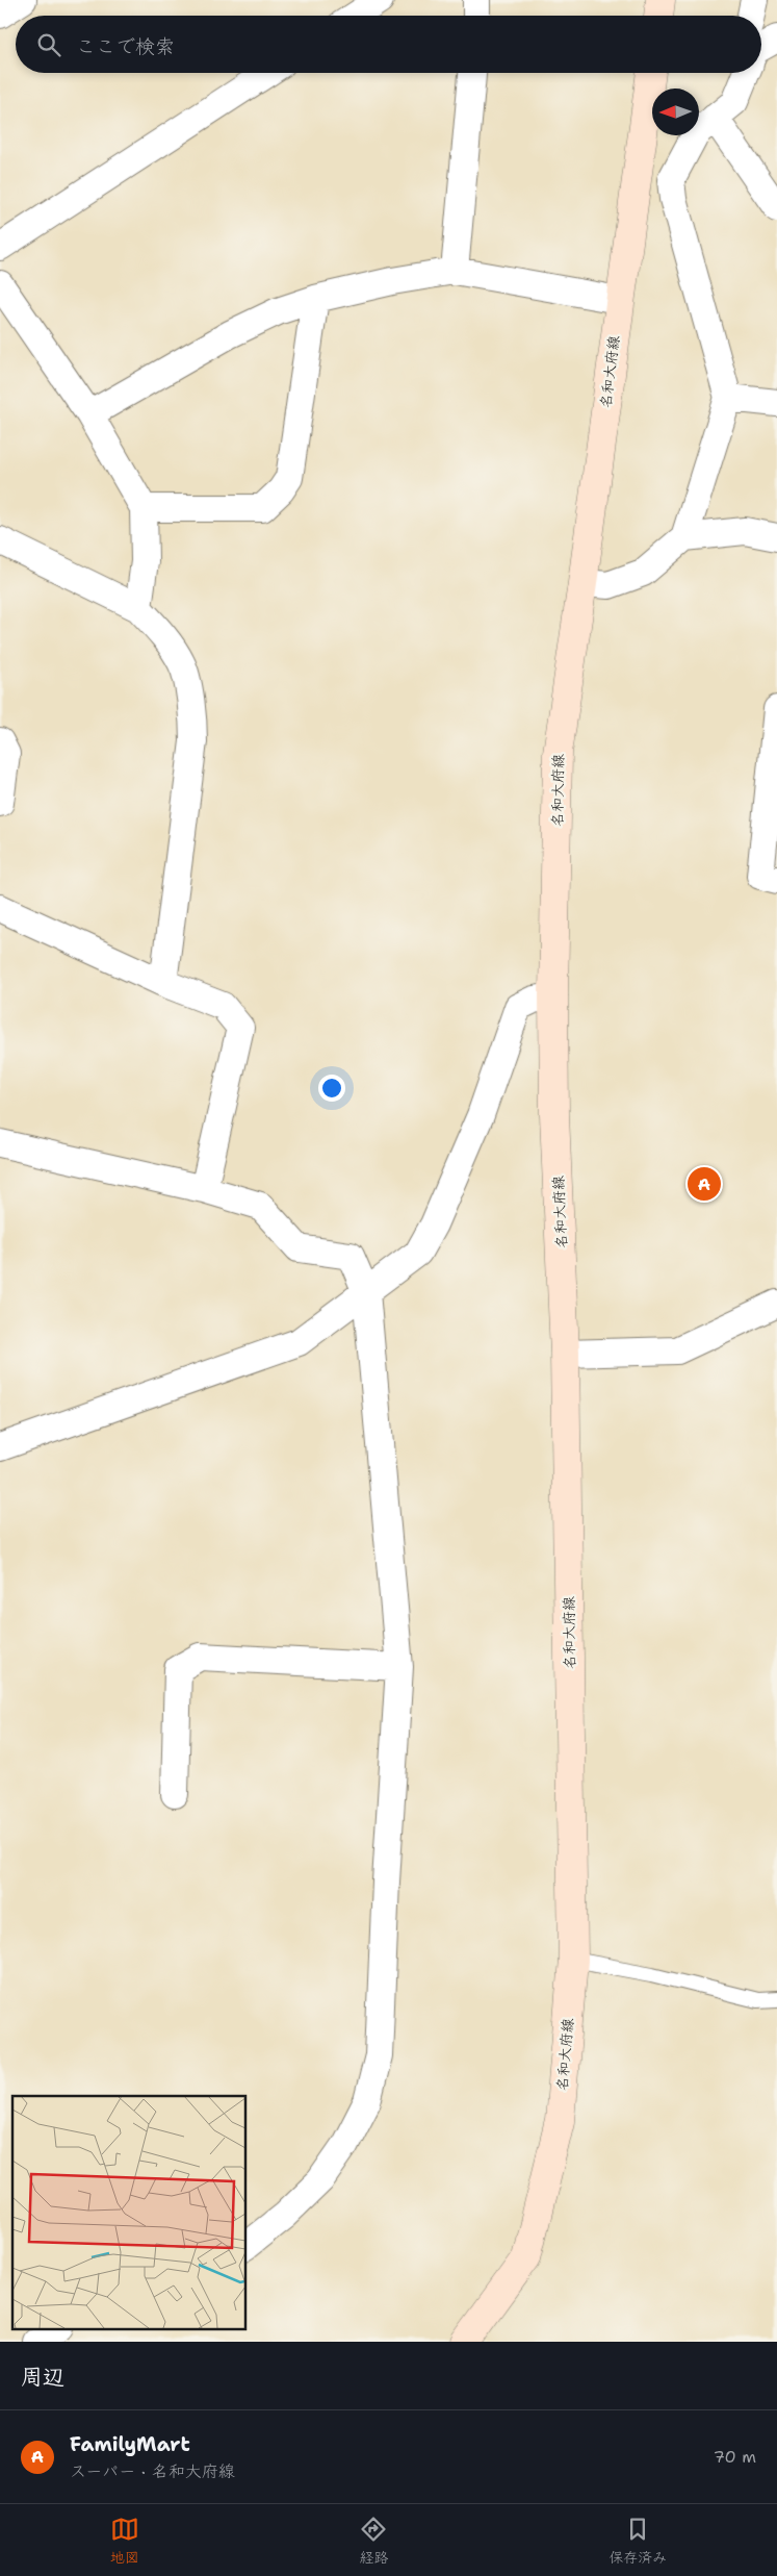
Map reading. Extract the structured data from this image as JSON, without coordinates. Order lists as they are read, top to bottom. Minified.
{"streets":{"main road":["名和大府線"]},"north":"left","page":{"search":"ここで検索","pins":"A","heading":"周辺","list":[{"mark":"A","name":"FamilyMart","note":"スーパー · 名和大府線","value":"70 m"}],"nav":["地図","経路","保存済み"]}}
